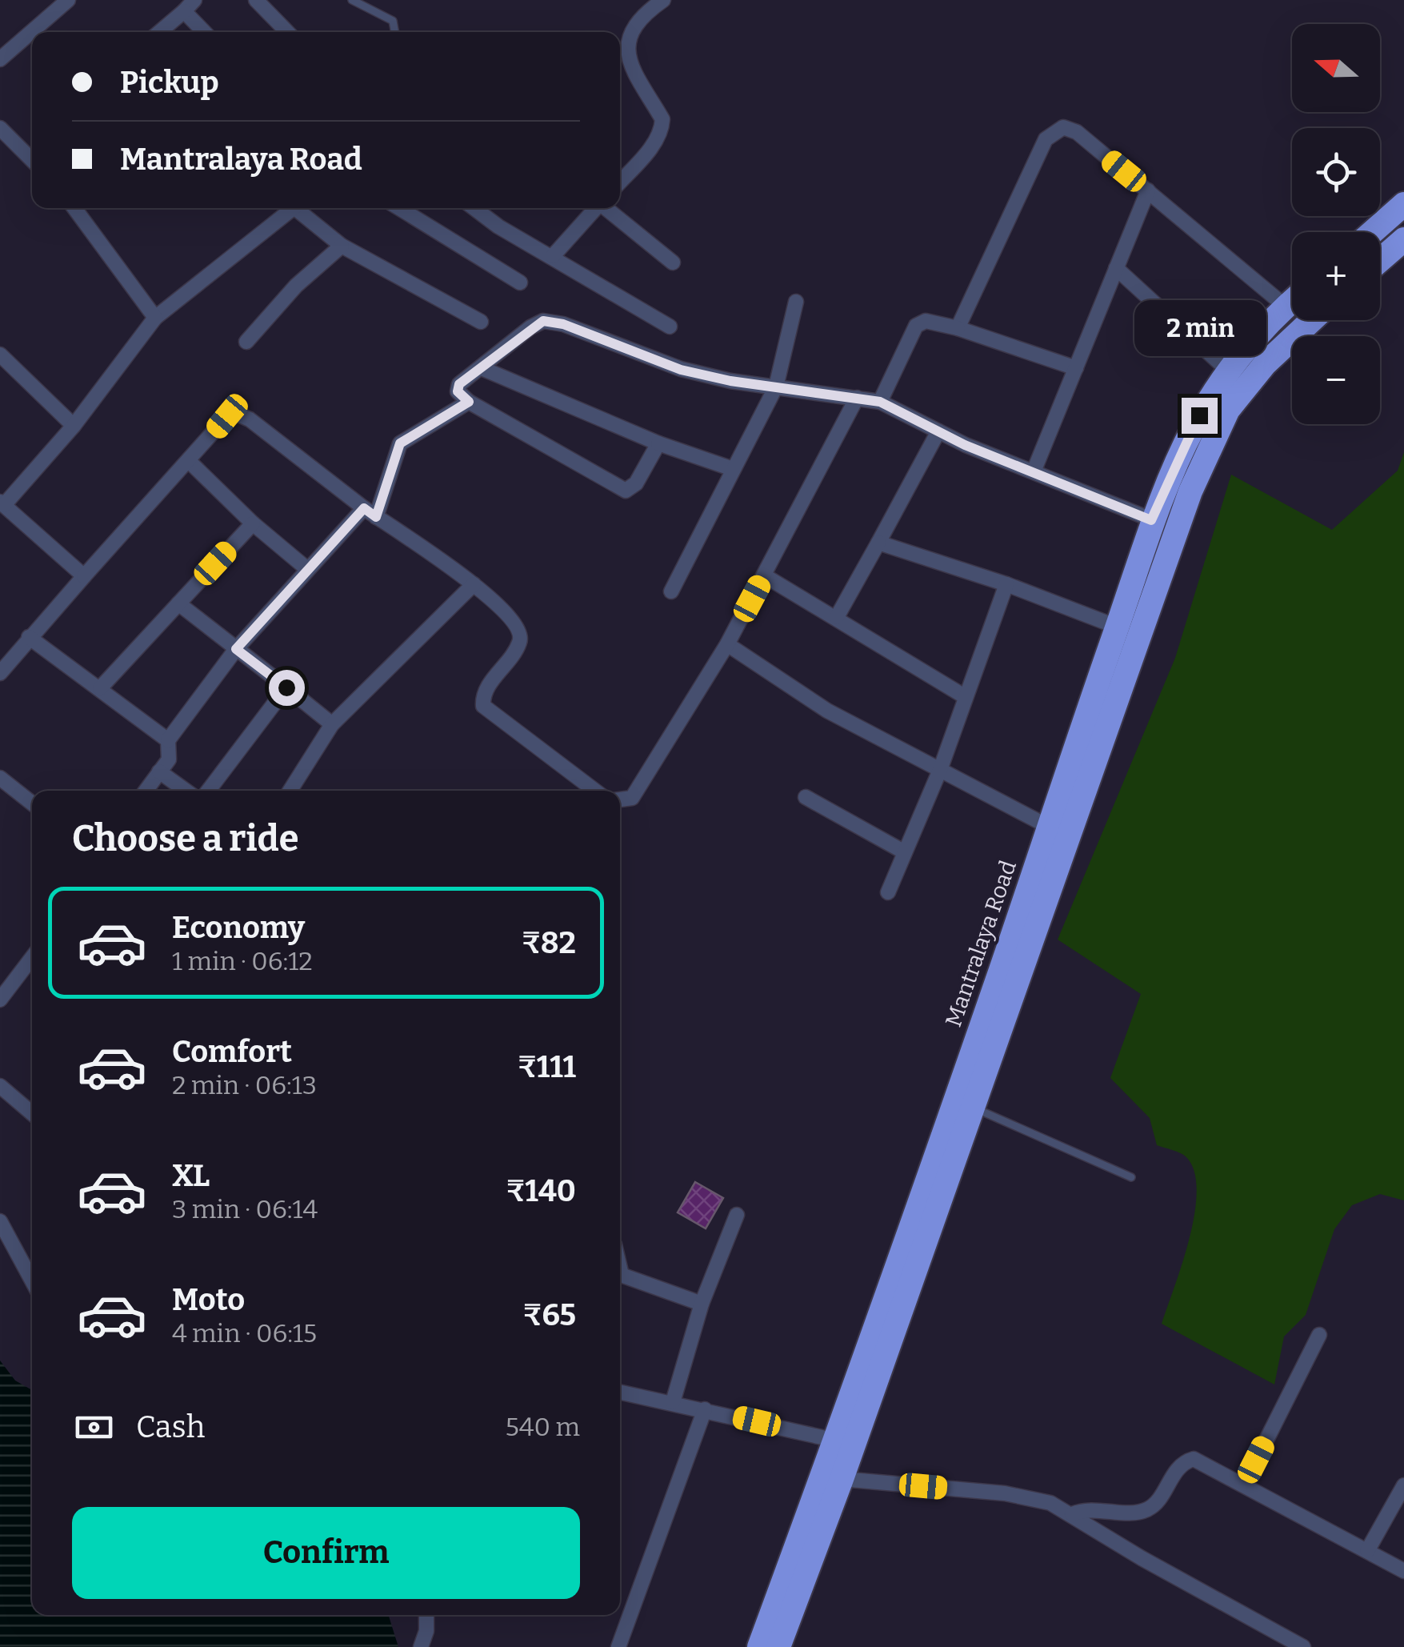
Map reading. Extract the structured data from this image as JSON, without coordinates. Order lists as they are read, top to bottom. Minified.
{"streets":{"highway":["Mantralaya Road"]},"north":"left","page":{"map_buttons":["+","−"],"banner":["Pickup","Mantralaya Road"],"bubble":"2 min","heading":"Choose a ride","list":[{"name":"Economy","note":"1 min · 06:12","value":"₹82"},{"name":"Comfort","note":"2 min · 06:13","value":"₹111"},{"name":"XL","note":"3 min · 06:14","value":"₹140"},{"name":"Moto","note":"4 min · 06:15","value":"₹65"}],"pay":["Cash","540 m"],"buttons":"Confirm"}}
